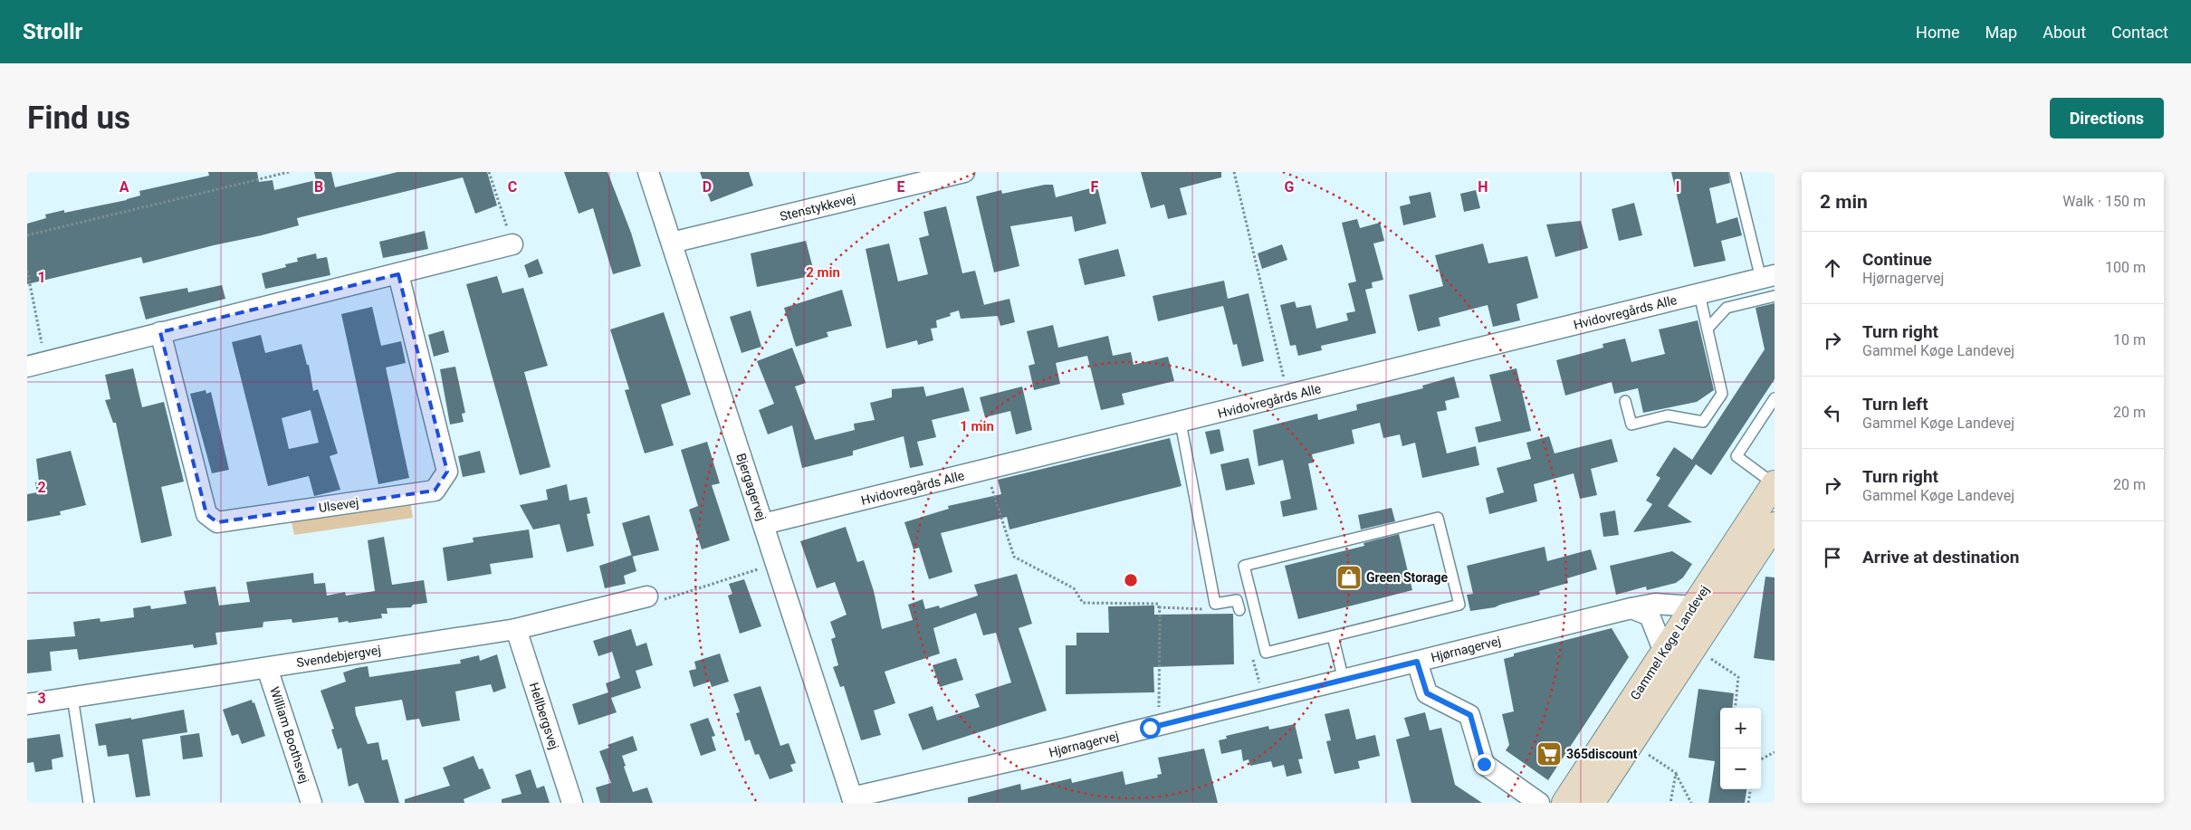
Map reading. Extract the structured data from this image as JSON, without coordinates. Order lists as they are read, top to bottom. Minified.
{"streets":{"main road":["Gammel Køge Landevej"],"street":["Stenstykkevej","Hvidovregårds Alle","Bjergagervej","Ulsevej","Hjørnagervej","Svendebjergvej","Hellbergsvej","William Boothsvej"]},"crossings":[["Stenstykkevej","Bjergagervej"],["Hvidovregårds Alle","Bjergagervej"],["Bjergagervej","Hjørnagervej"],["Gammel Køge Landevej","Hjørnagervej"],["Svendebjergvej","Hellbergsvej"],["Svendebjergvej","William Boothsvej"]],"places":{"shop":["Green Storage"],"supermarket":["365discount"]},"page":{"header":"Strollr","nav":["Home","Map","About","Contact"],"buttons":"Directions","title":"Find us","heading":["2 min","Walk · 150 m"],"list":[["Continue","Hjørnagervej","100 m"],["Turn right","Gammel Køge Landevej","10 m"],["Turn left","Gammel Køge Landevej","20 m"],["Turn right","Gammel Køge Landevej","20 m"],"Arrive at destination"],"map_buttons":["+","−"]},"grid":{"columns":["A","B","C","D","E","F","G","H","I"],"rows":["1","2","3"]},"rings":["2 min","1 min"]}
